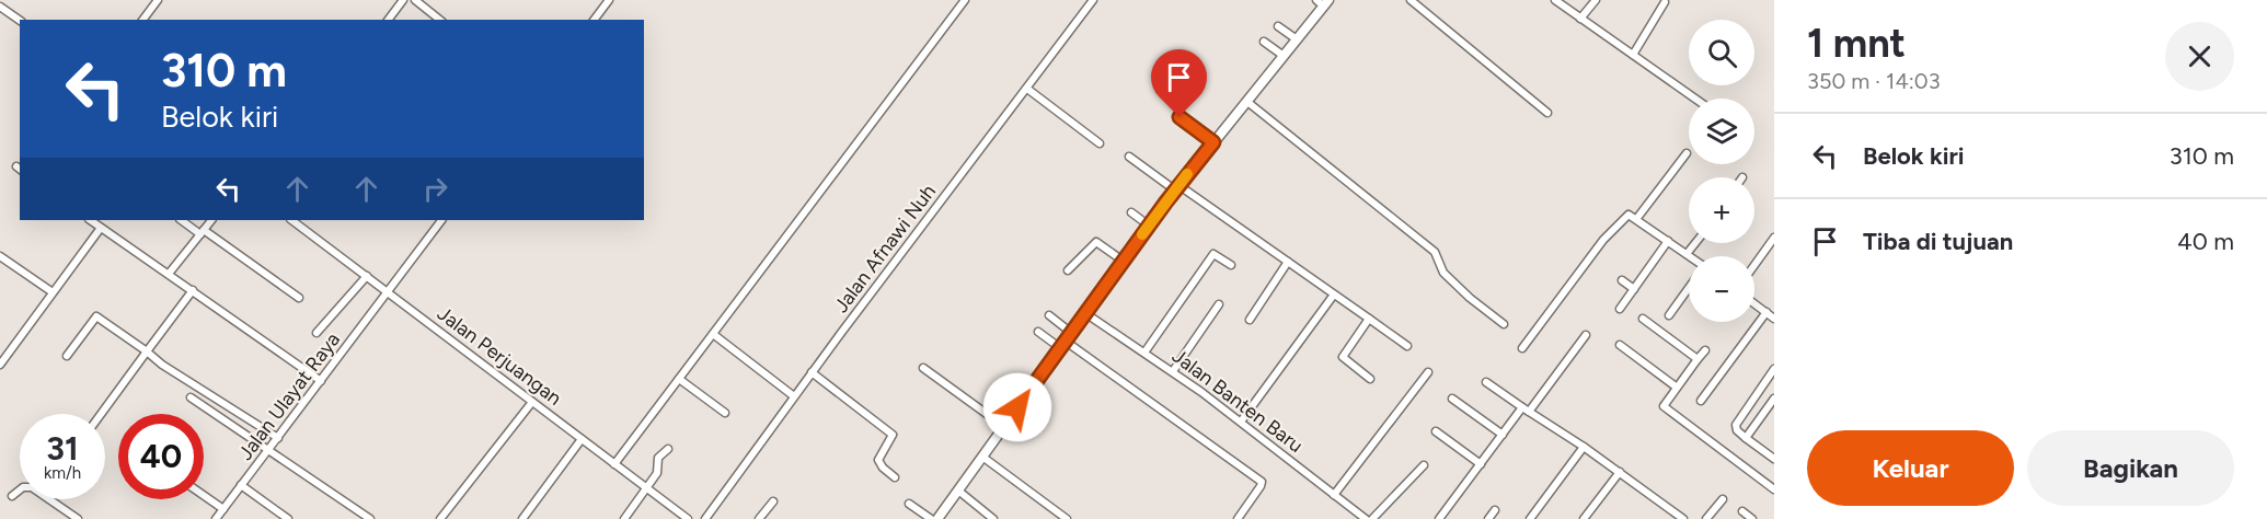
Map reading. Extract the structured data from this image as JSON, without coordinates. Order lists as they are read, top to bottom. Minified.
{"streets":{"street":["Jalan Afnawi Nuh","Jalan Perjuangan","Jalan Ulayat Raya","Jalan Banten Baru"]},"crossings":[["Jalan Perjuangan","Jalan Ulayat Raya"]],"page":{"heading":["1 mnt","350 m · 14:03"],"map_buttons":["+","−"],"turn":["310 m","Belok kiri"],"list":[{"name":"Belok kiri","value":"310 m"},{"name":"Tiba di tujuan","value":"40 m"}],"speed":"31 km/h","limit":"40","buttons":["Keluar","Bagikan"]}}
